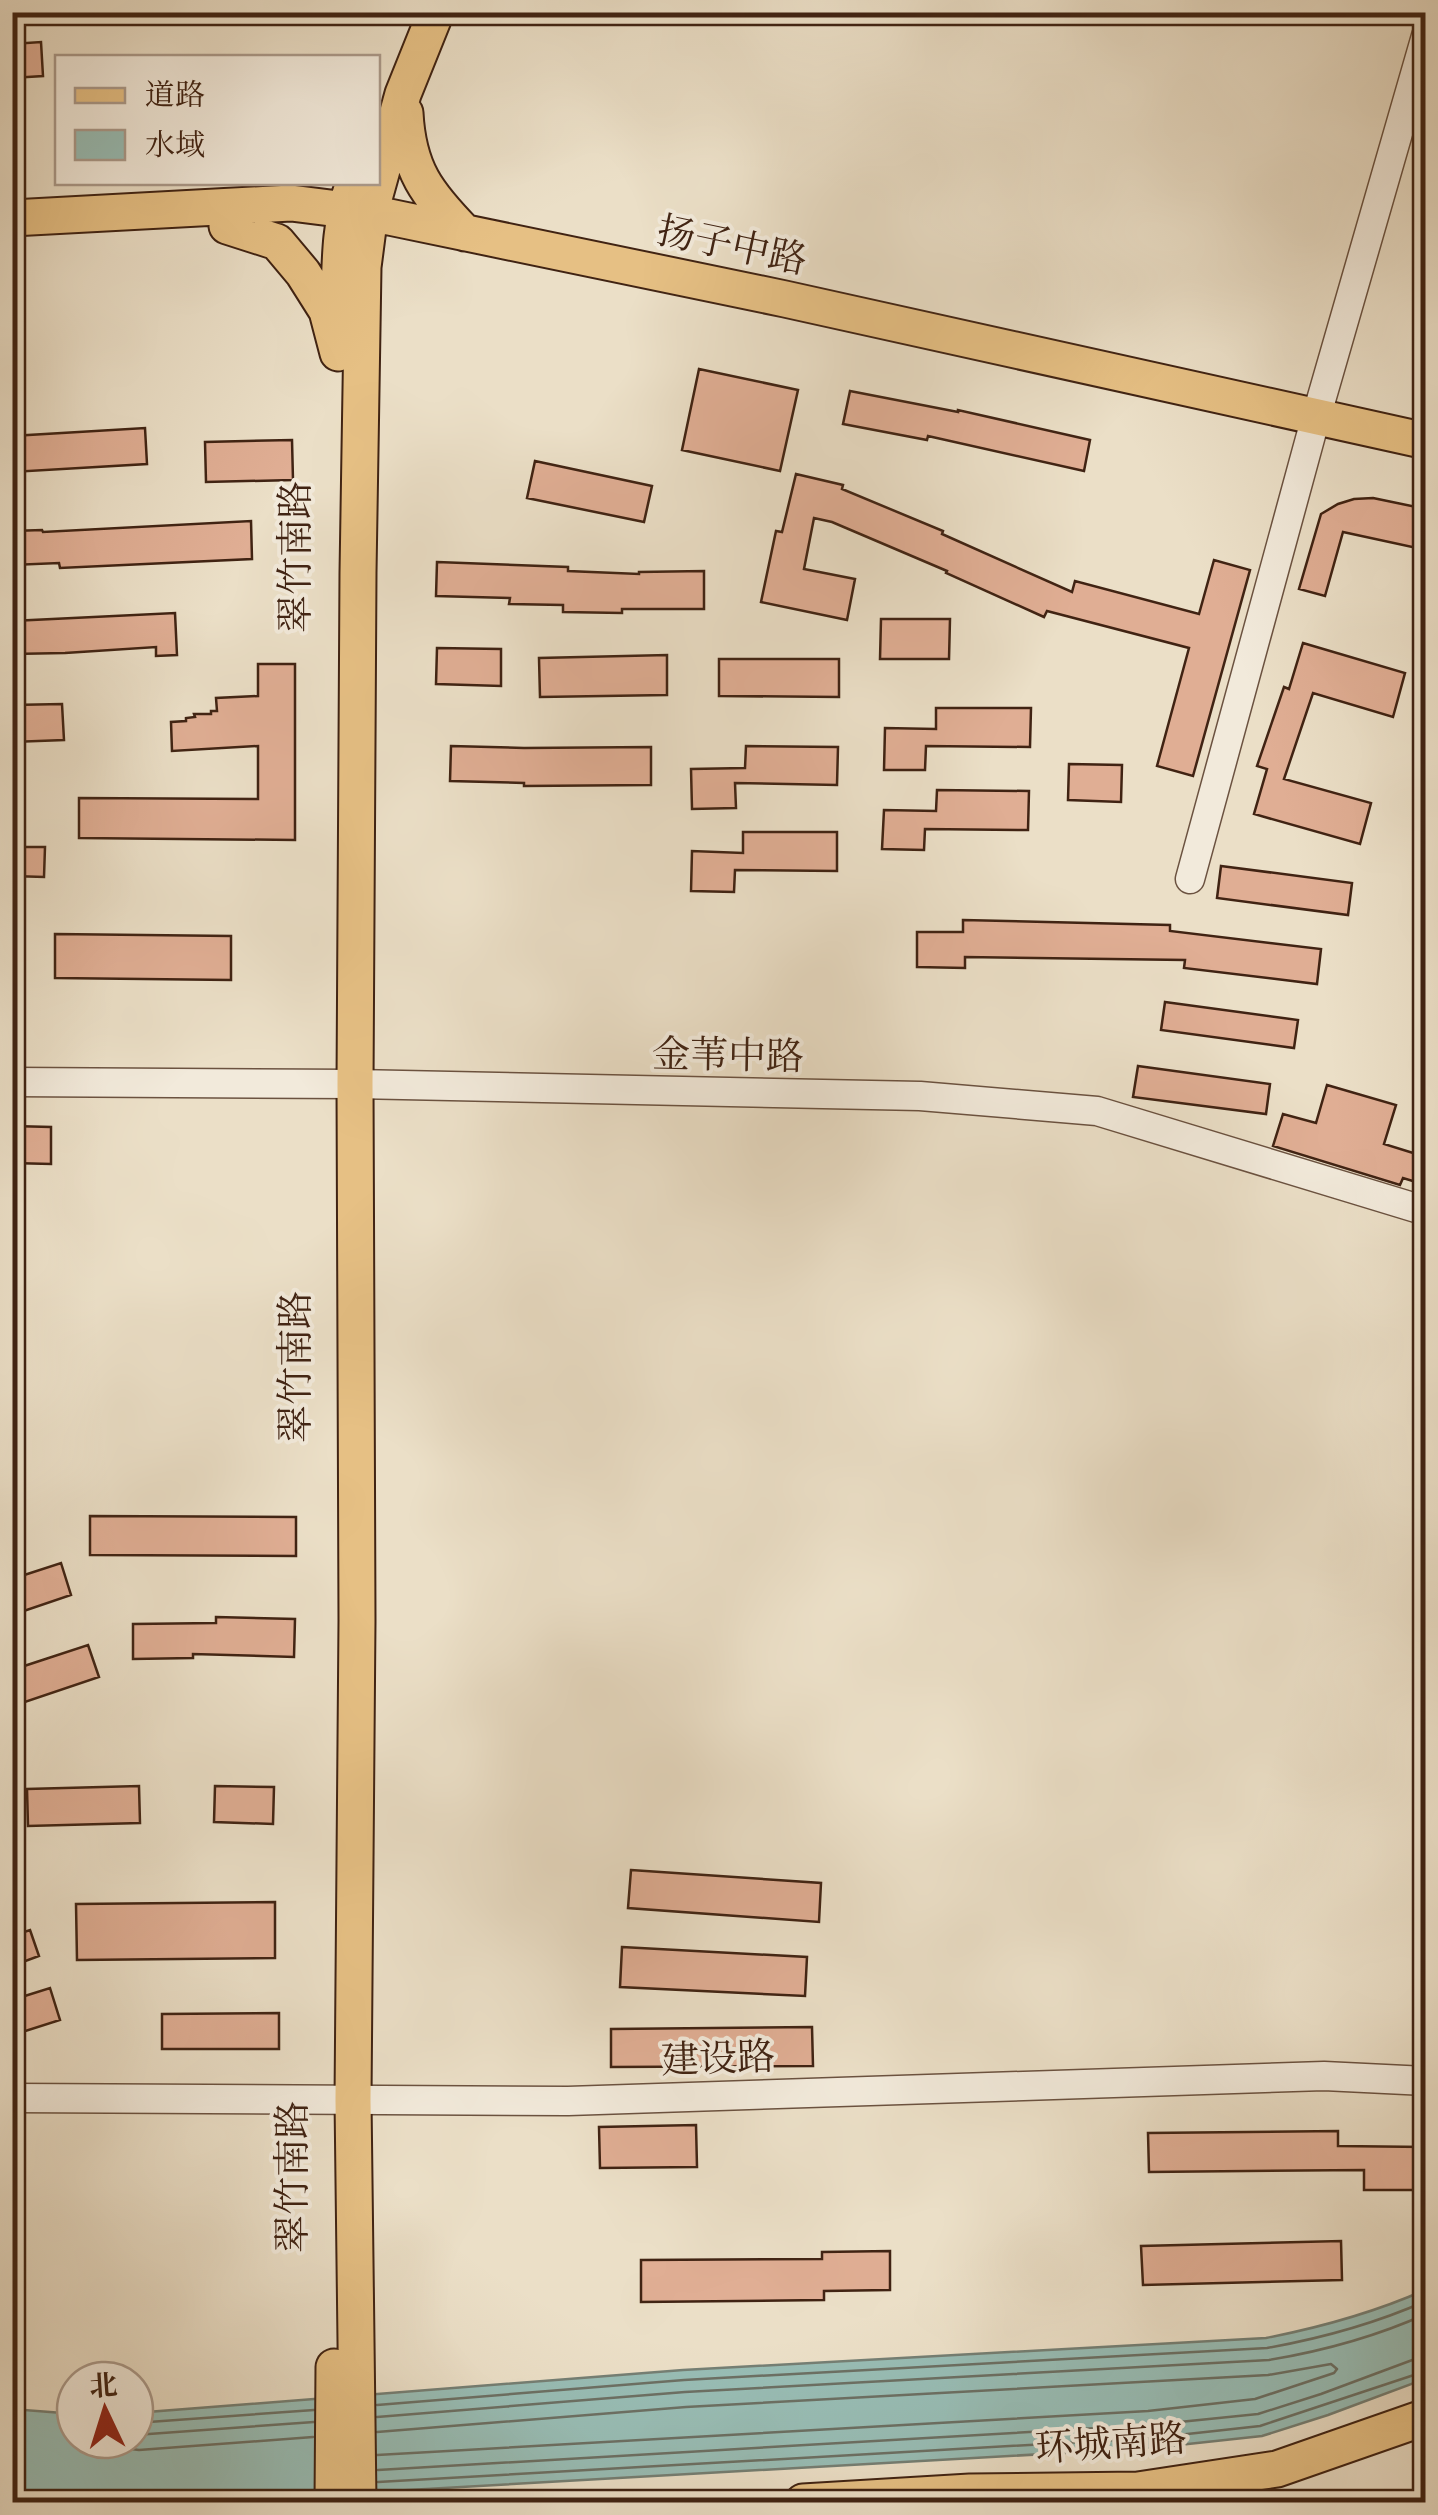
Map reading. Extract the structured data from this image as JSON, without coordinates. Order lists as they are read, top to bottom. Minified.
{"streets":{"main road":["扬子中路","翠竹南路","环城南路"],"street":["金苇中路","建设路"]},"crossings":[["扬子中路","翠竹南路"],["翠竹南路","金苇中路"],["翠竹南路","建设路"]],"legend":["道路","水域"],"north":"top"}
